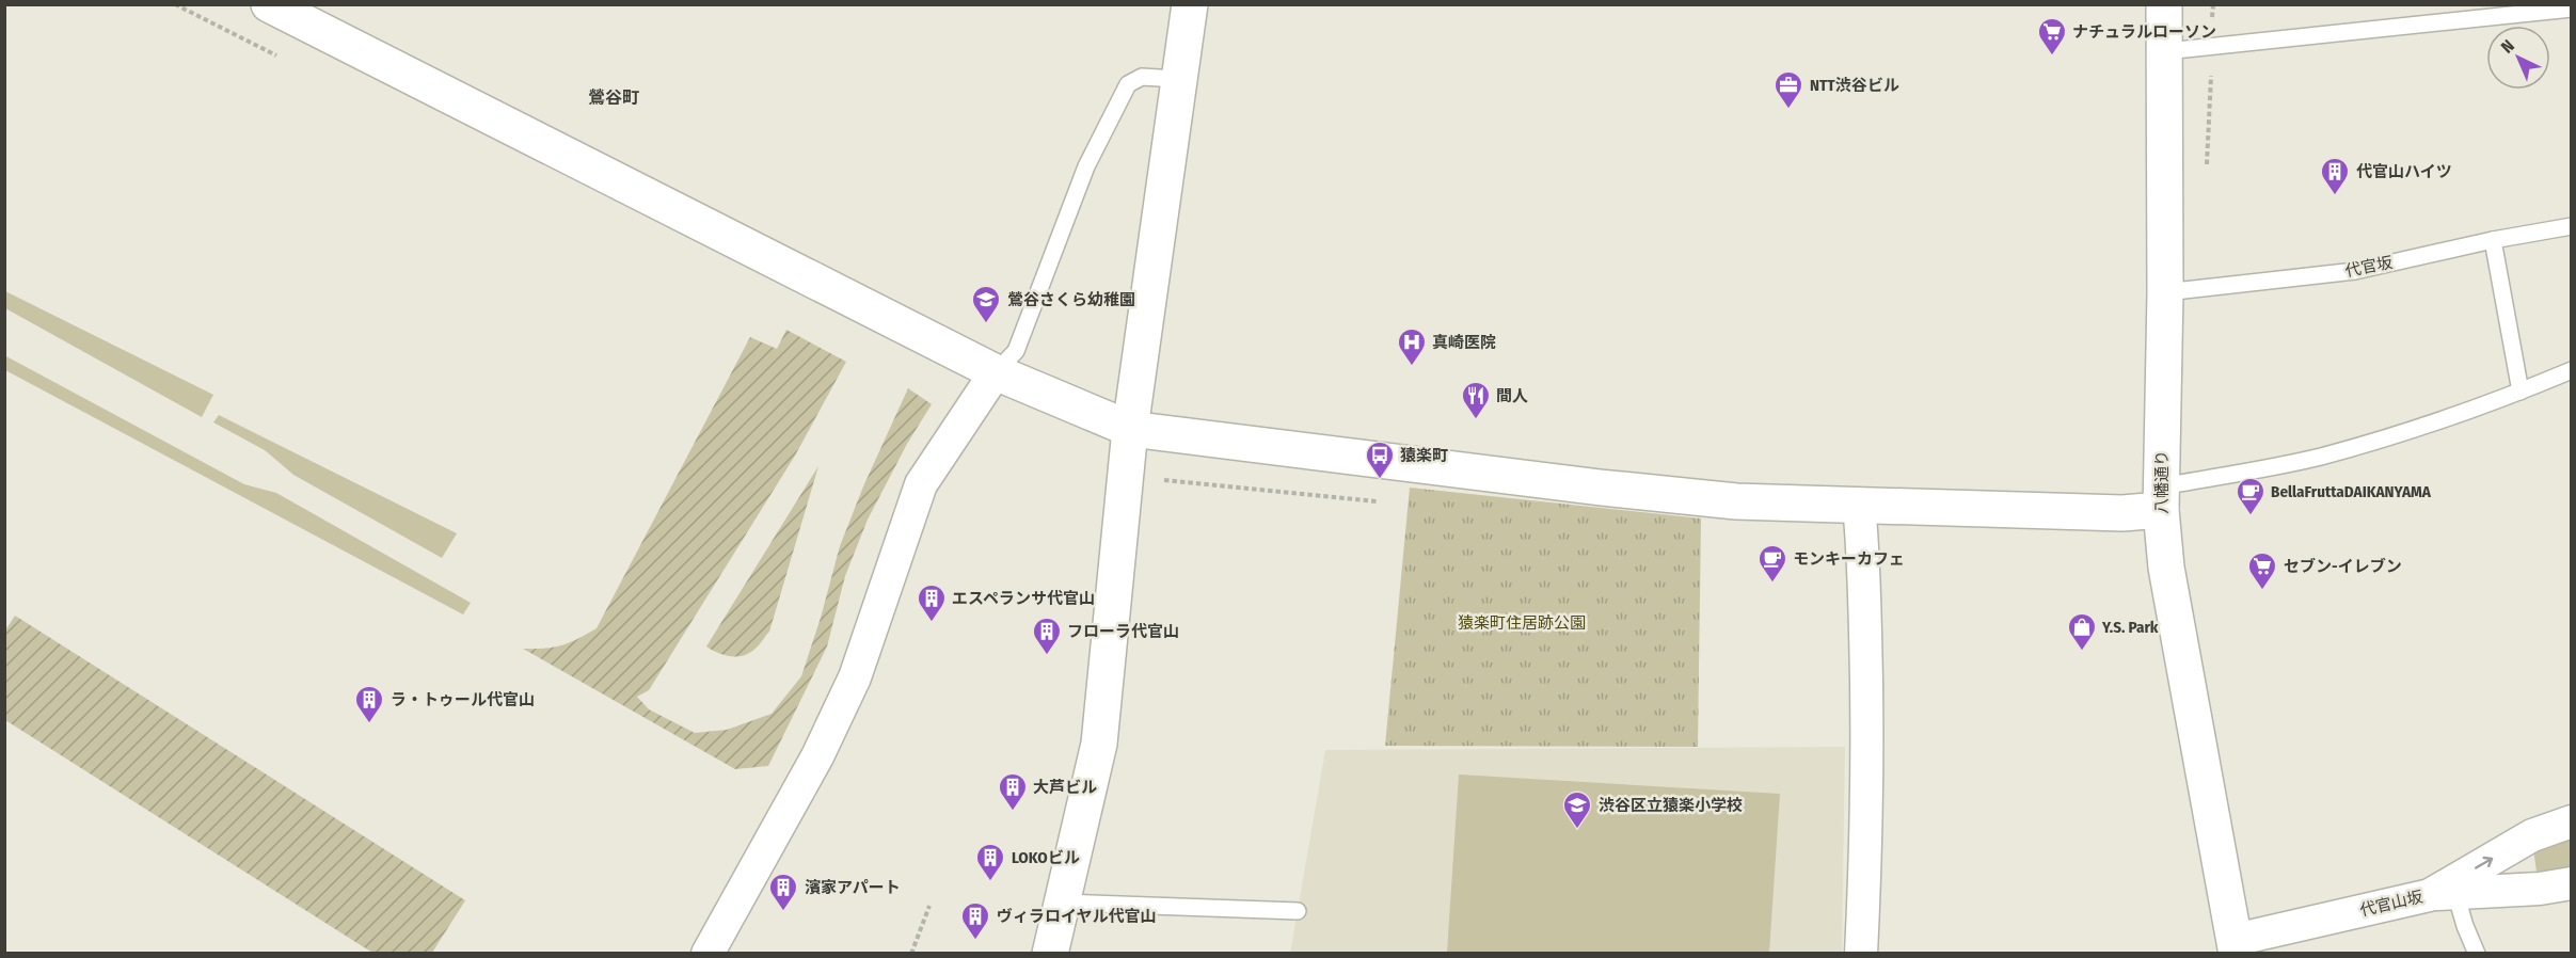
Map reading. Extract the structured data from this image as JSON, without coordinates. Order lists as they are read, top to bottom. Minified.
{"streets":{"street":["八幡通り","代官山坂"],"lane":["代官坂"]},"crossings":[["代官坂","八幡通り"],["八幡通り","代官山坂"]],"districts":["鶯谷町"],"parks":["猿楽町住居跡公園"],"places":{"supermarket":["ナチュラルローソン","セブン-イレブン"],"office":["NTT渋谷ビル"],"building":["代官山ハイツ","エスペランサ代官山","フローラ代官山","ラ・トゥール代官山","大芦ビル","LOKOビル","濱家アパート","ヴィラロイヤル代官山"],"school or university":["鶯谷さくら幼稚園","渋谷区立猿楽小学校"],"hospital":["真崎医院"],"restaurant":["間人"],"bus stop":["猿楽町"],"cafe":["BellaFruttaDAIKANYAMA","モンキーカフェ"],"shop":["Y.S. Park"]},"north":"top left"}
